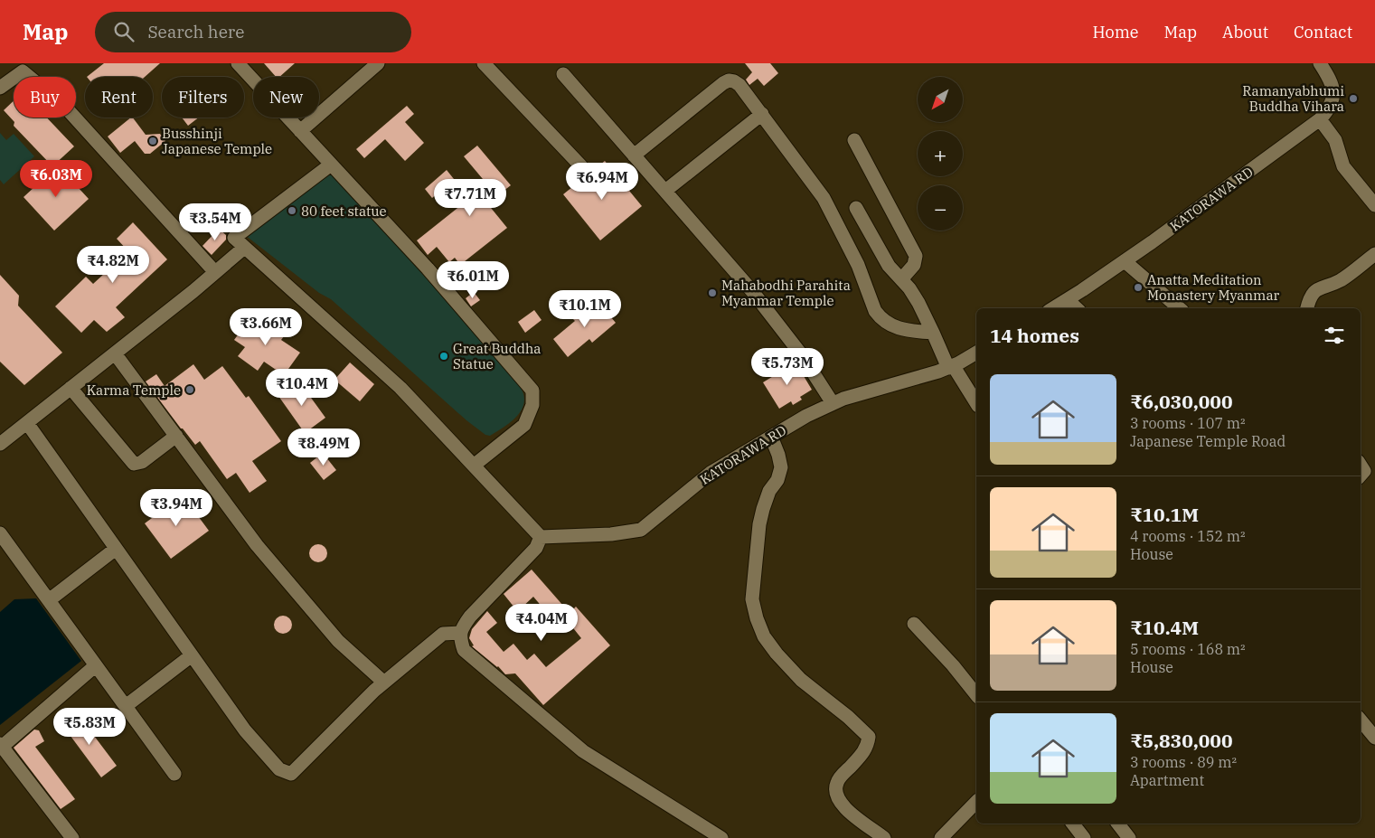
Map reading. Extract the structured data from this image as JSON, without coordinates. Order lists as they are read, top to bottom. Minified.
{"streets":{"street":["KATORAWA RD"]},"places":["Ramanyabhumi Buddha Vihara","Busshinji Japanese Temple","80 feet statue","Anatta Meditation Monastery Myanmar","Mahabodhi Parahita Myanmar Temple","Great Buddha Statue","Karma Temple"],"north":"bottom left","page":{"header":"Map","search":"Search here","nav":["Home","Map","About","Contact"],"map_buttons":["+","−"],"chip":["Buy","Rent","Filters","New"],"price":["₹6.03M","₹6.94M","₹7.71M","₹3.54M","₹4.82M","₹6.01M","₹10.1M","₹3.66M","₹5.73M","₹10.4M","₹8.49M","₹3.94M","₹4.04M","₹5.83M"],"heading":"14 homes","list":[{"name":"₹6,030,000","note":"3 rooms · 107 m² · Japanese Temple Road"},{"name":"₹10.1M","note":"4 rooms · 152 m² · House"},{"name":"₹10.4M","note":"5 rooms · 168 m² · House"},{"name":"₹5,830,000","note":"3 rooms · 89 m² · Apartment"}]}}
